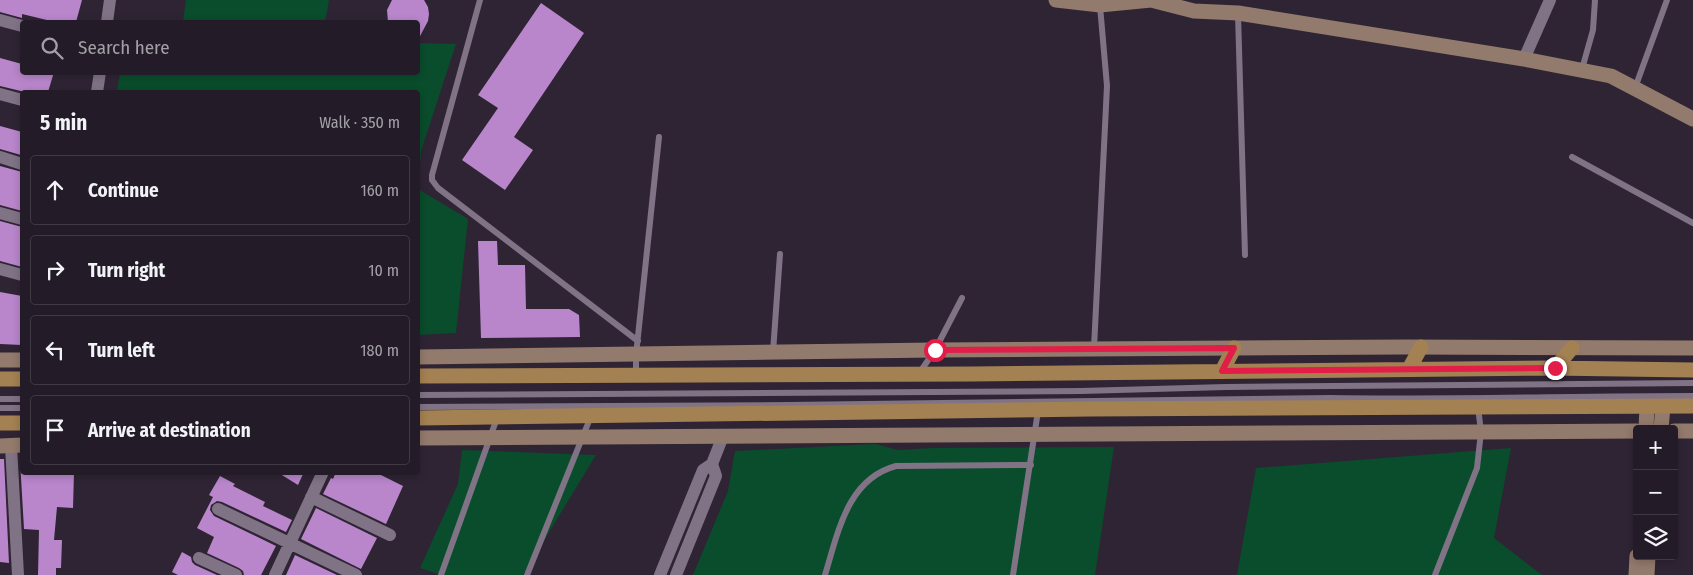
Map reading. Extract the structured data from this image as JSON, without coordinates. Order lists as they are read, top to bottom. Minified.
{"page":{"search":"Search here","heading":["5 min","Walk · 350 m"],"list":[["Continue","160 m"],["Turn right","10 m"],["Turn left","180 m"],"Arrive at destination"],"map_buttons":["+","−"]}}
